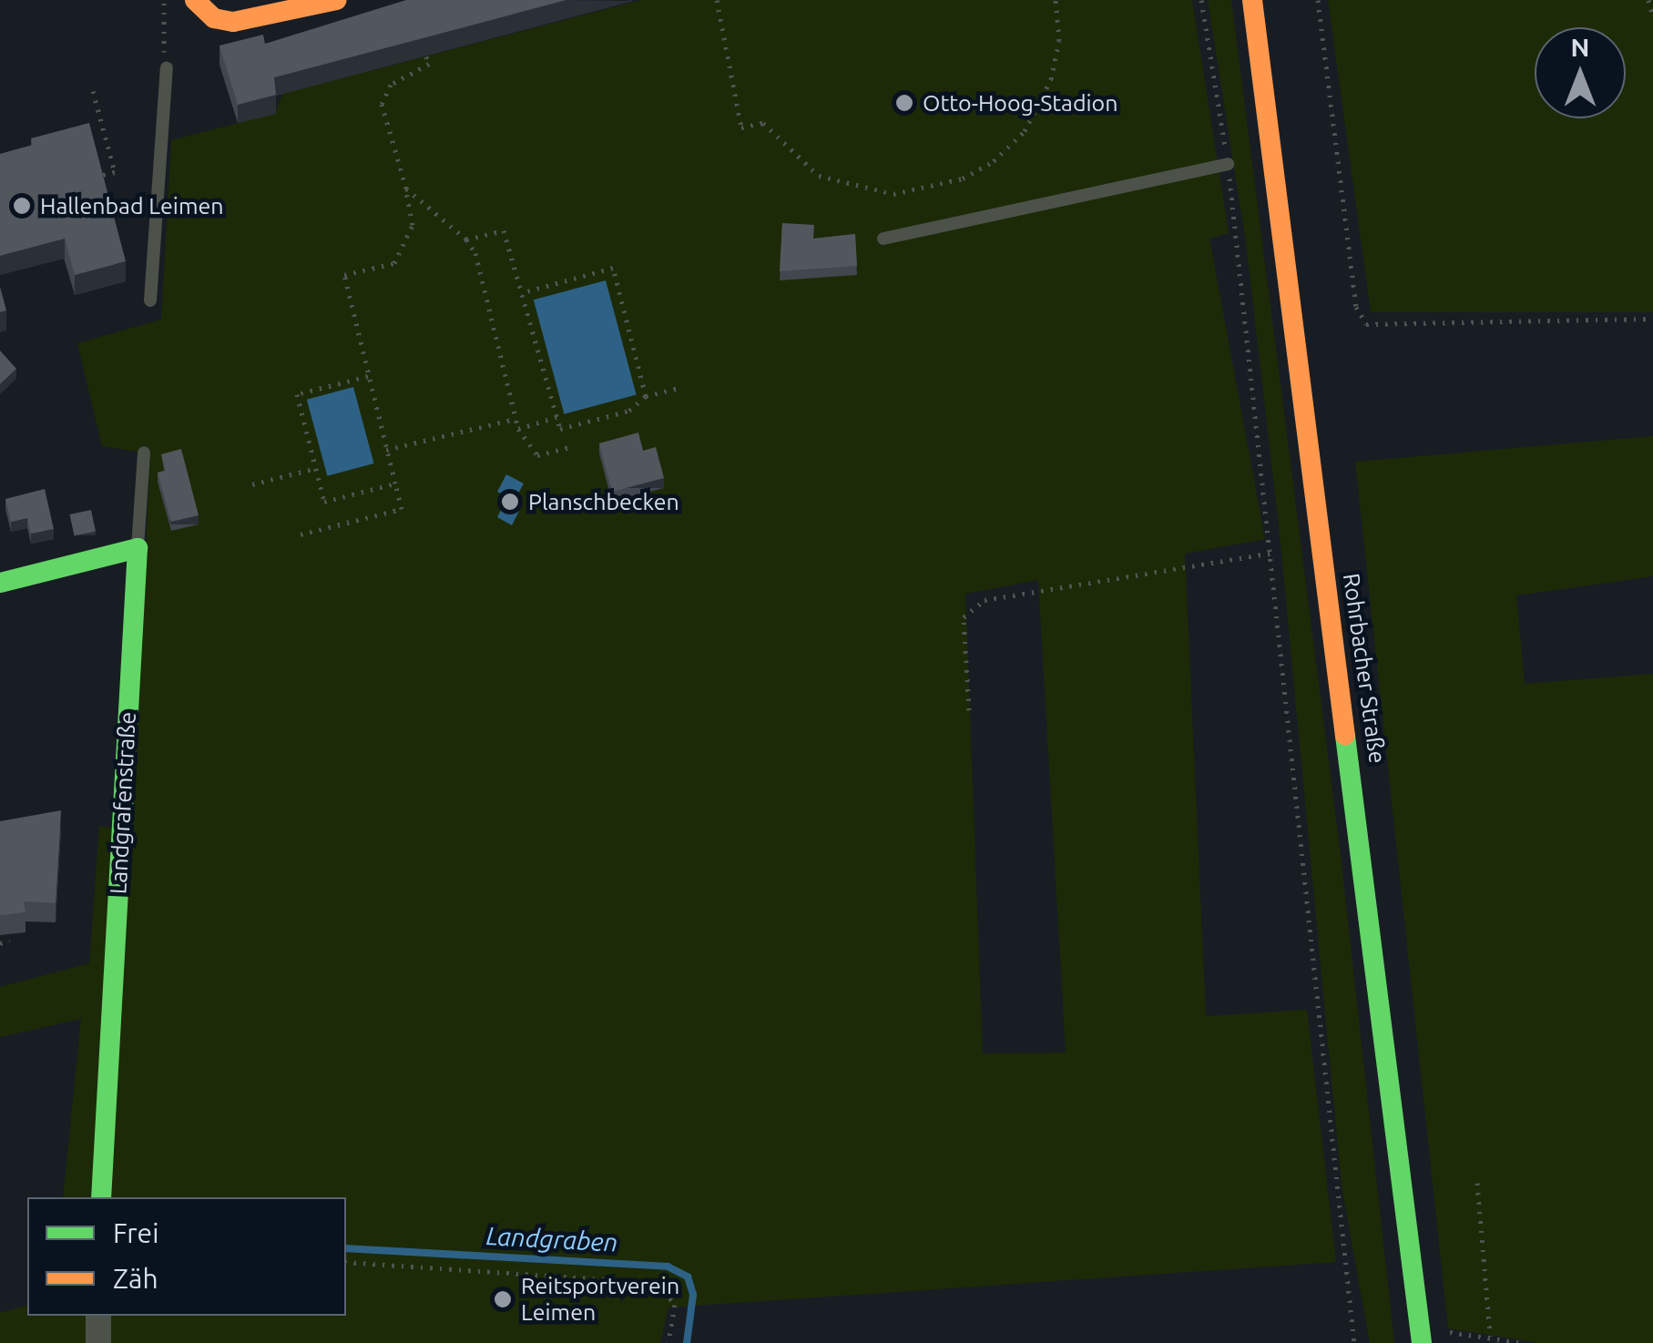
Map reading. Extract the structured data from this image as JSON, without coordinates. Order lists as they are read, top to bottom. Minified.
{"streets":{"main road":["Rohrbacher Straße","Landgrafenstraße"]},"water":["Landgraben"],"places":["Otto-Hoog-Stadion","Hallenbad Leimen","Planschbecken","Reitsportverein Leimen"],"legend":["Frei","Zäh"],"north":"top"}
